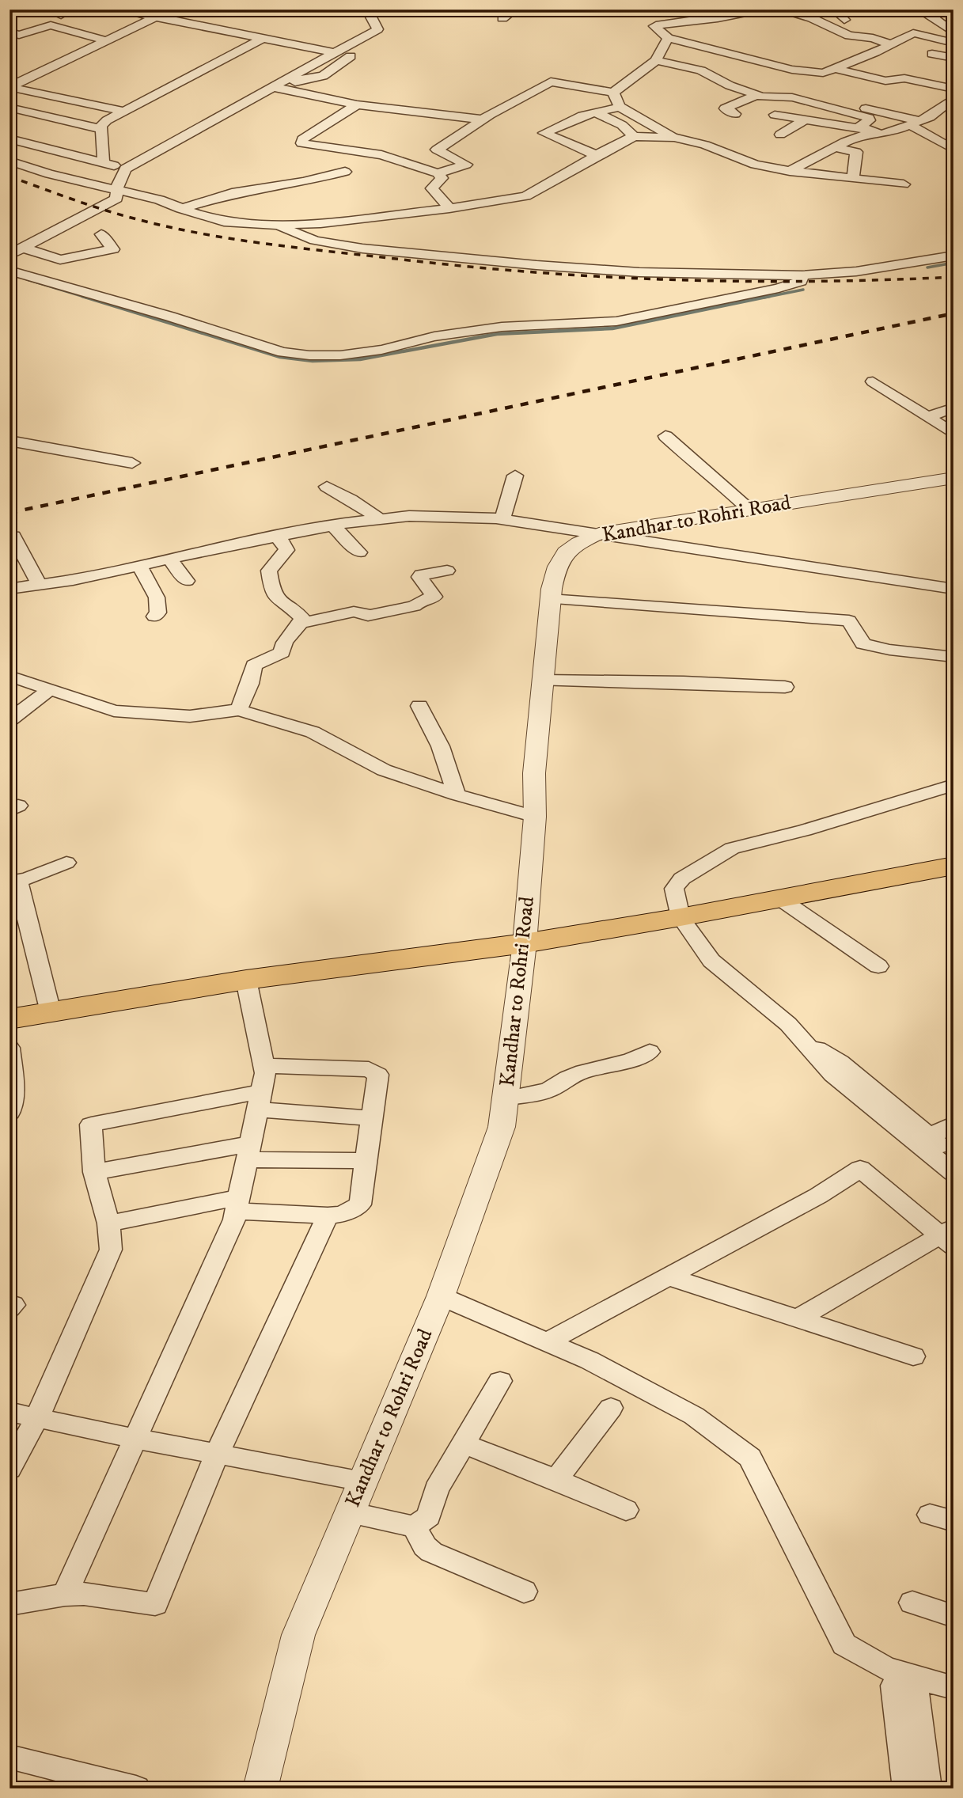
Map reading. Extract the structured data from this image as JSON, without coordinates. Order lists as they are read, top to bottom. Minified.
{"streets":{"street":["Kandhar to Rohri Road"]}}
